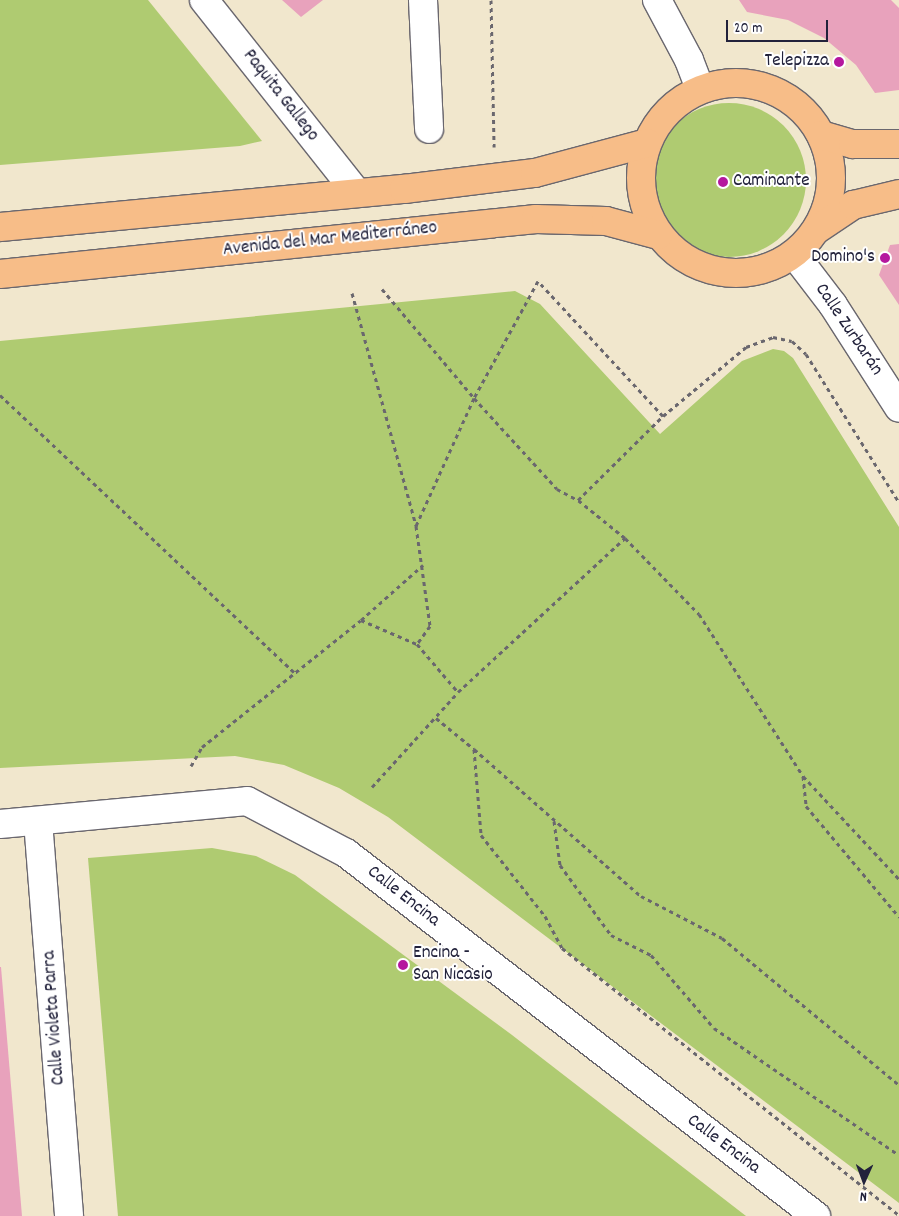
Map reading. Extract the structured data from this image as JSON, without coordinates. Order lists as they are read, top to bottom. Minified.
{"streets":{"main road":["Avenida del Mar Mediterráneo"],"street":["Paquita Gallego","Calle Zurbarán","Calle Encina","Calle Violeta Parra"]},"crossings":[["Calle Encina","Calle Violeta Parra"]],"places":["Telepizza","Caminante","Domino's","Encina - San Nicasio"],"scale_bar":"20 m","north":"bottom"}
